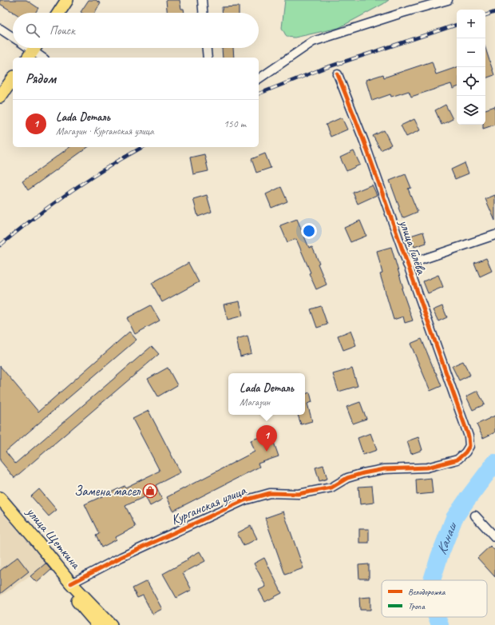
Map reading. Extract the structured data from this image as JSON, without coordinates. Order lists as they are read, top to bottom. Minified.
{"streets":{"main road":["улица Щеткина"],"street":["улица Гилёва","Курганская улица"]},"crossings":[["улица Гилёва","Курганская улица"],["Курганская улица","улица Щеткина"]],"water":["Канаш"],"places":{"shop":["Замена масел"]},"legend":["Велодорожка","Тропа"],"page":{"map_buttons":["+","−"],"search":"Поиск","heading":"Рядом","list":[{"mark":"1","name":"Lada Dеталь","note":"Магазин · Курганская улица","value":"150 m"}],"popup":["Lada Dеталь","Магазин"],"pins":"1"}}
